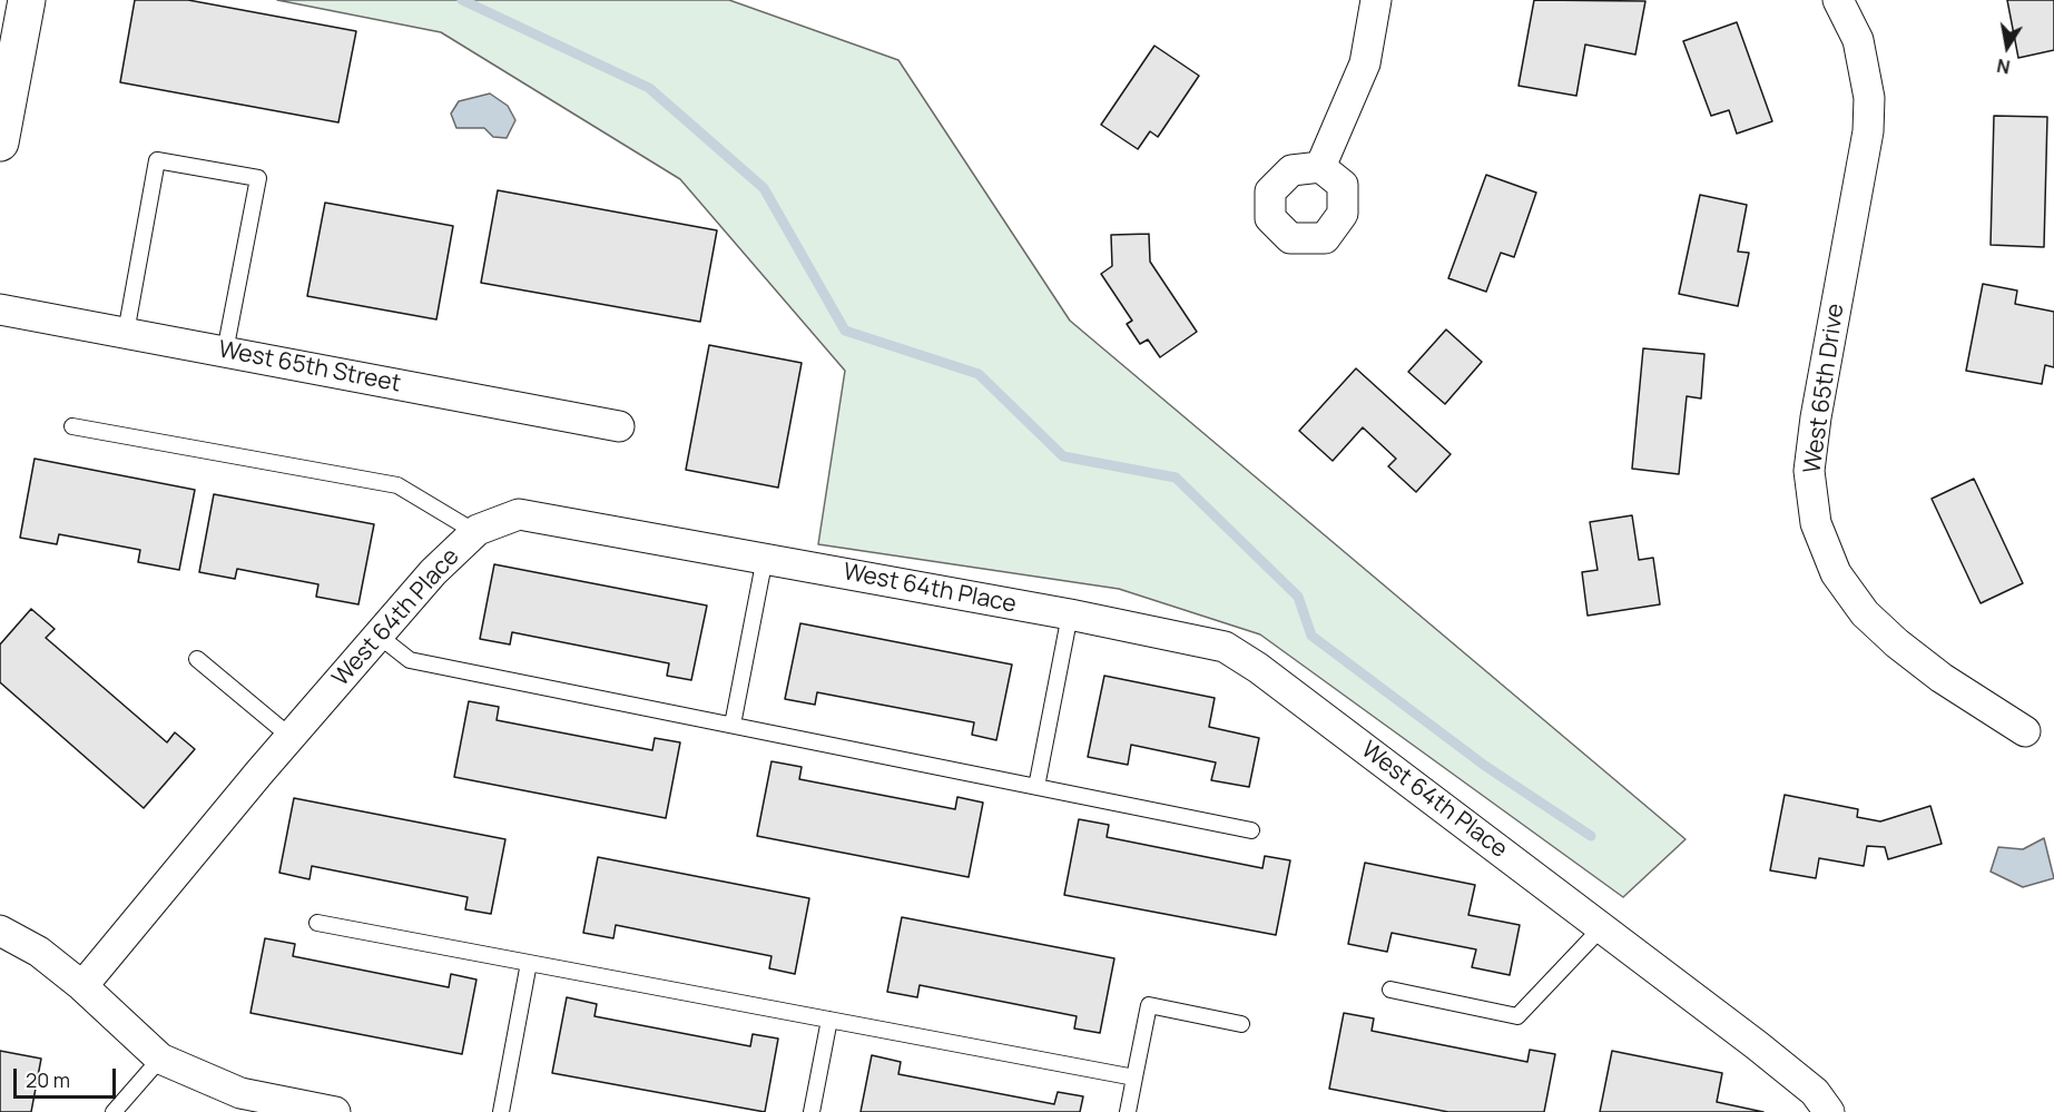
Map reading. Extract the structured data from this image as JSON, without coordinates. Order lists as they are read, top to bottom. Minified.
{"streets":{"street":["West 65th Street","West 65th Drive","West 64th Place"]},"scale_bar":"20 m","north":"bottom"}
